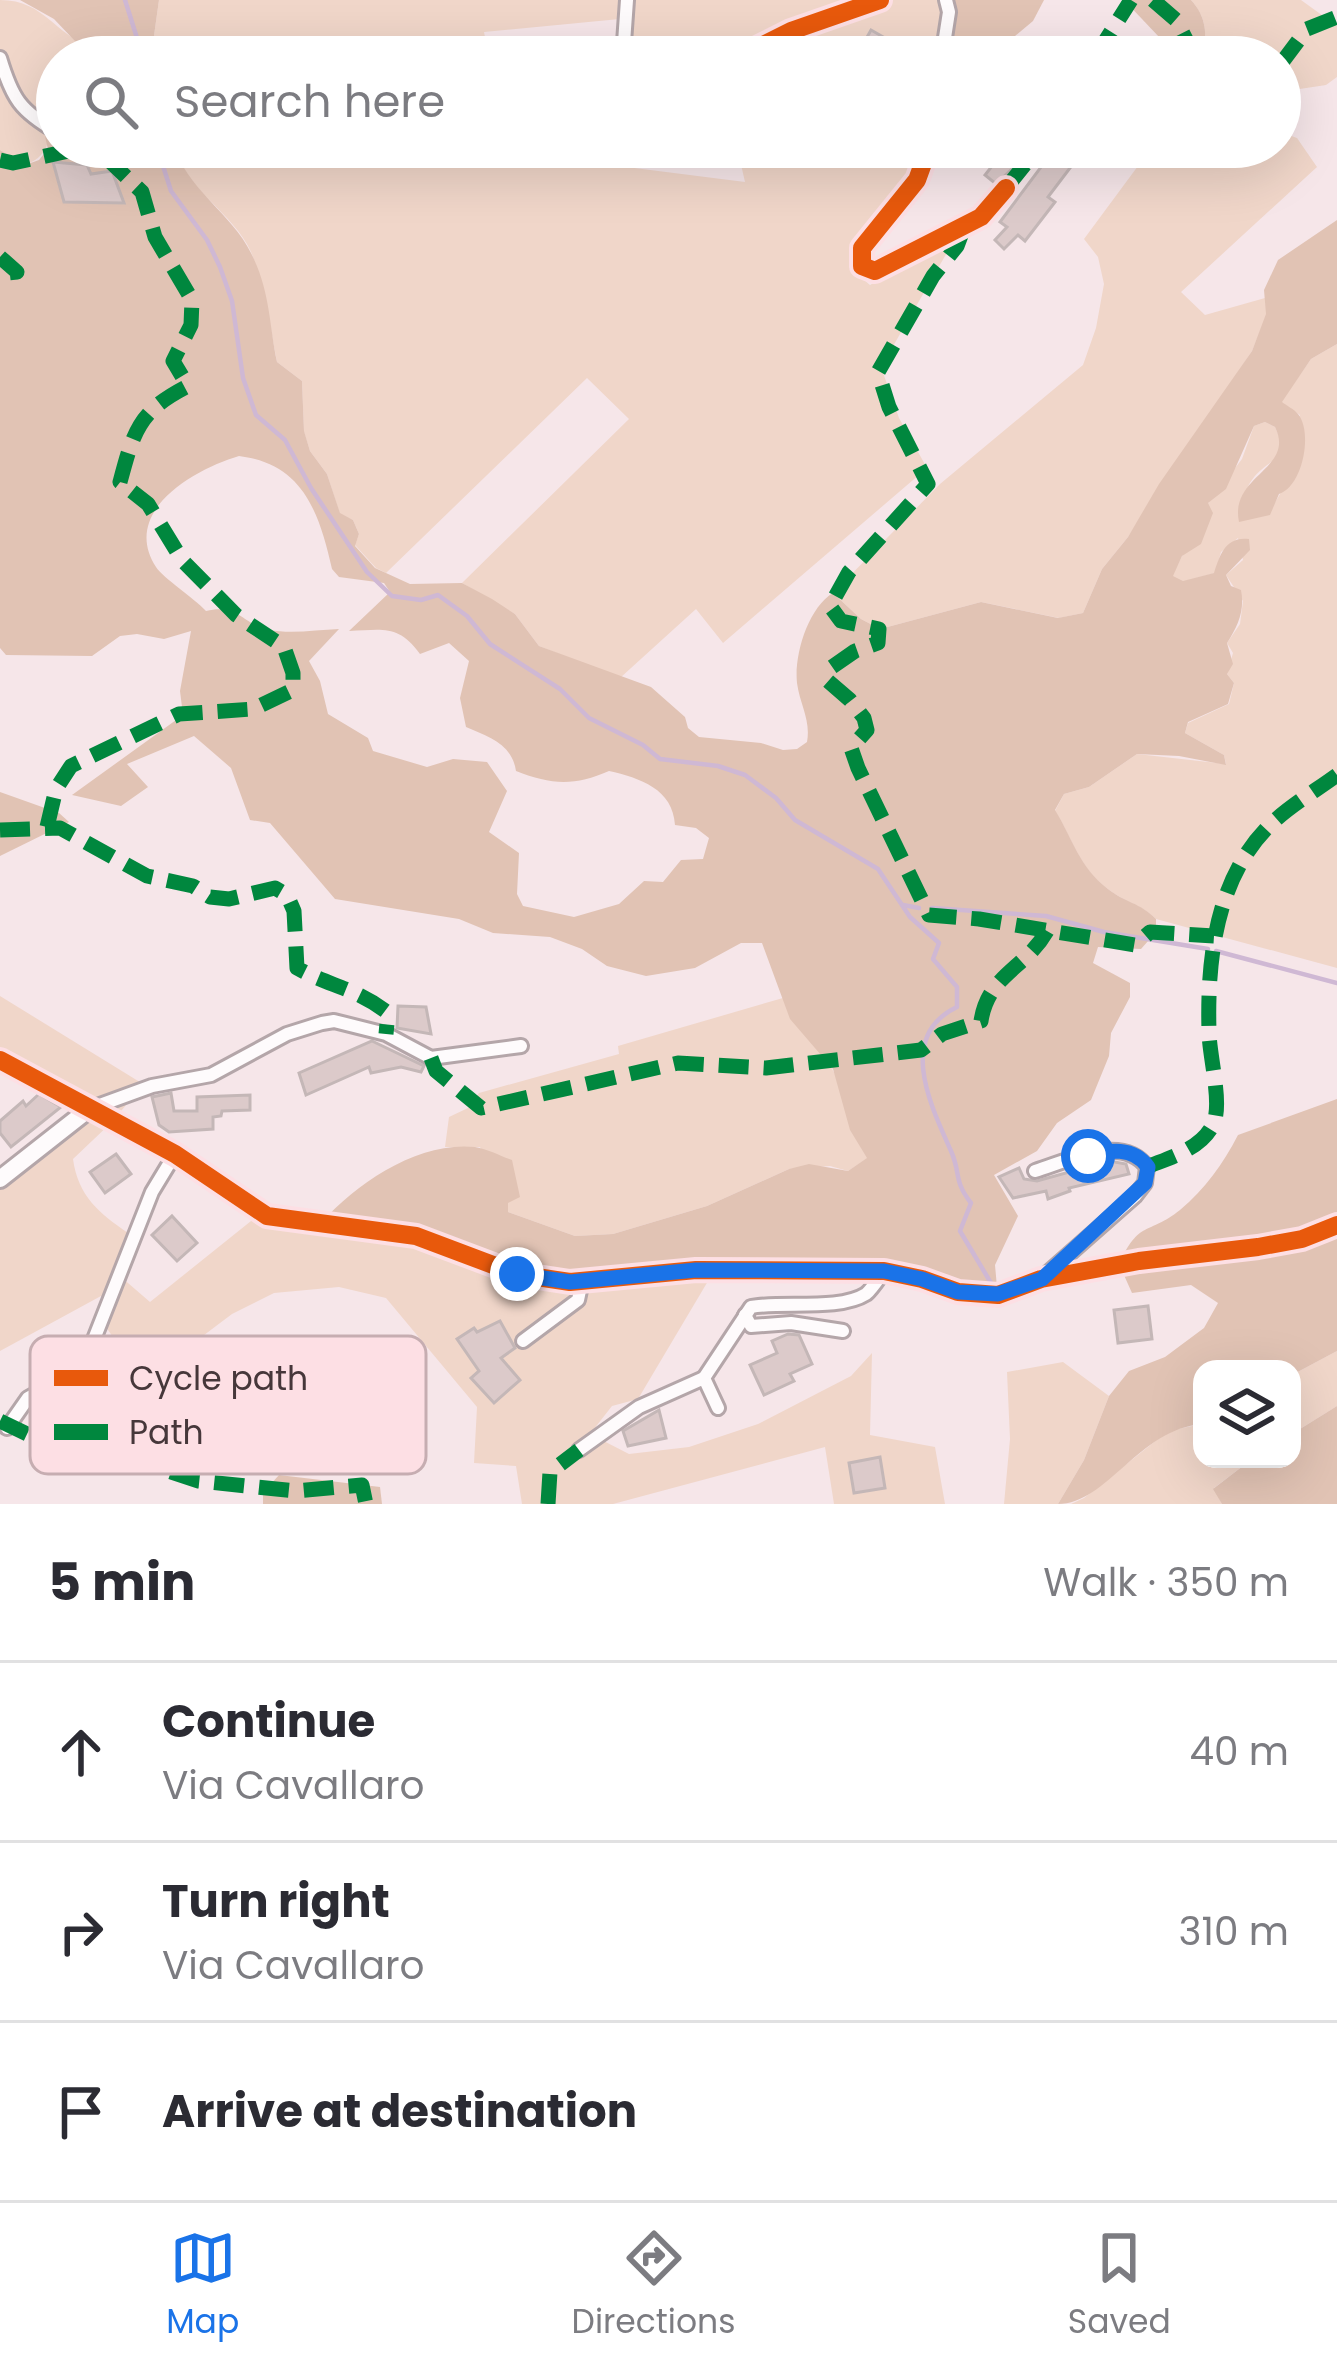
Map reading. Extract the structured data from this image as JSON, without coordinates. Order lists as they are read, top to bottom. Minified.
{"legend":["Cycle path","Path"],"page":{"search":"Search here","heading":["5 min","Walk · 350 m"],"list":[["Continue","Via Cavallaro","40 m"],["Turn right","Via Cavallaro","310 m"],"Arrive at destination"],"nav":["Map","Directions","Saved"]}}
